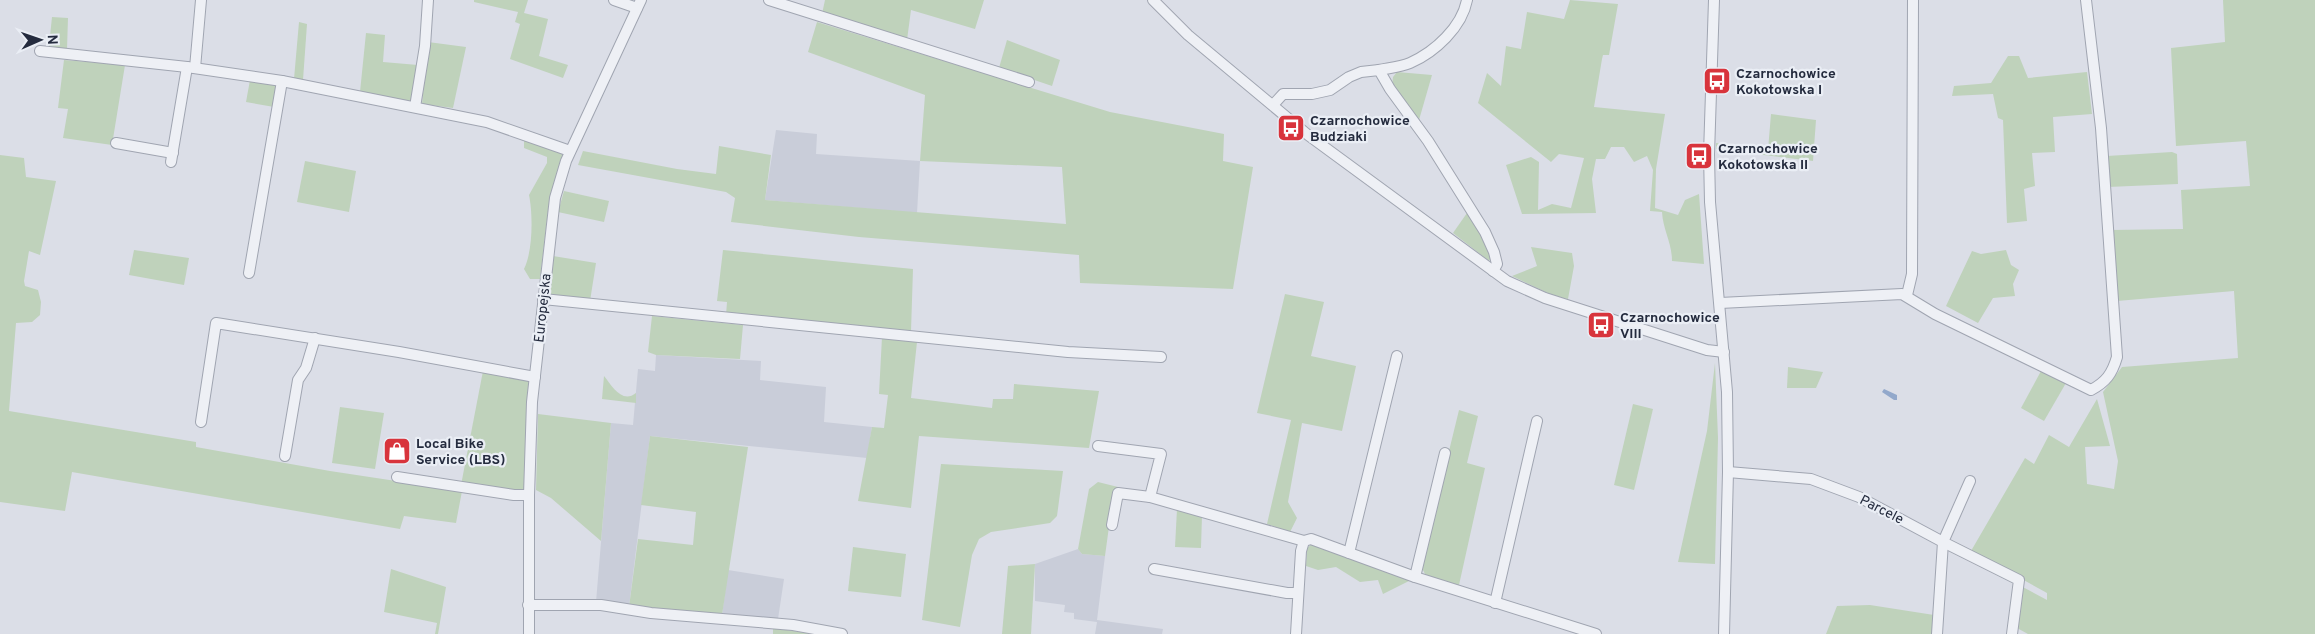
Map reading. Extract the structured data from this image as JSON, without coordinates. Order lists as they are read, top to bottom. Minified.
{"streets":{"street":["Europejska","Parcele"]},"places":{"bus stop":["Czarnochowice Kokotowska I","Czarnochowice Budziaki","Czarnochowice Kokotowska II","Czarnochowice VIII"],"shop":["Local Bike Service (LBS)"]},"north":"right"}
